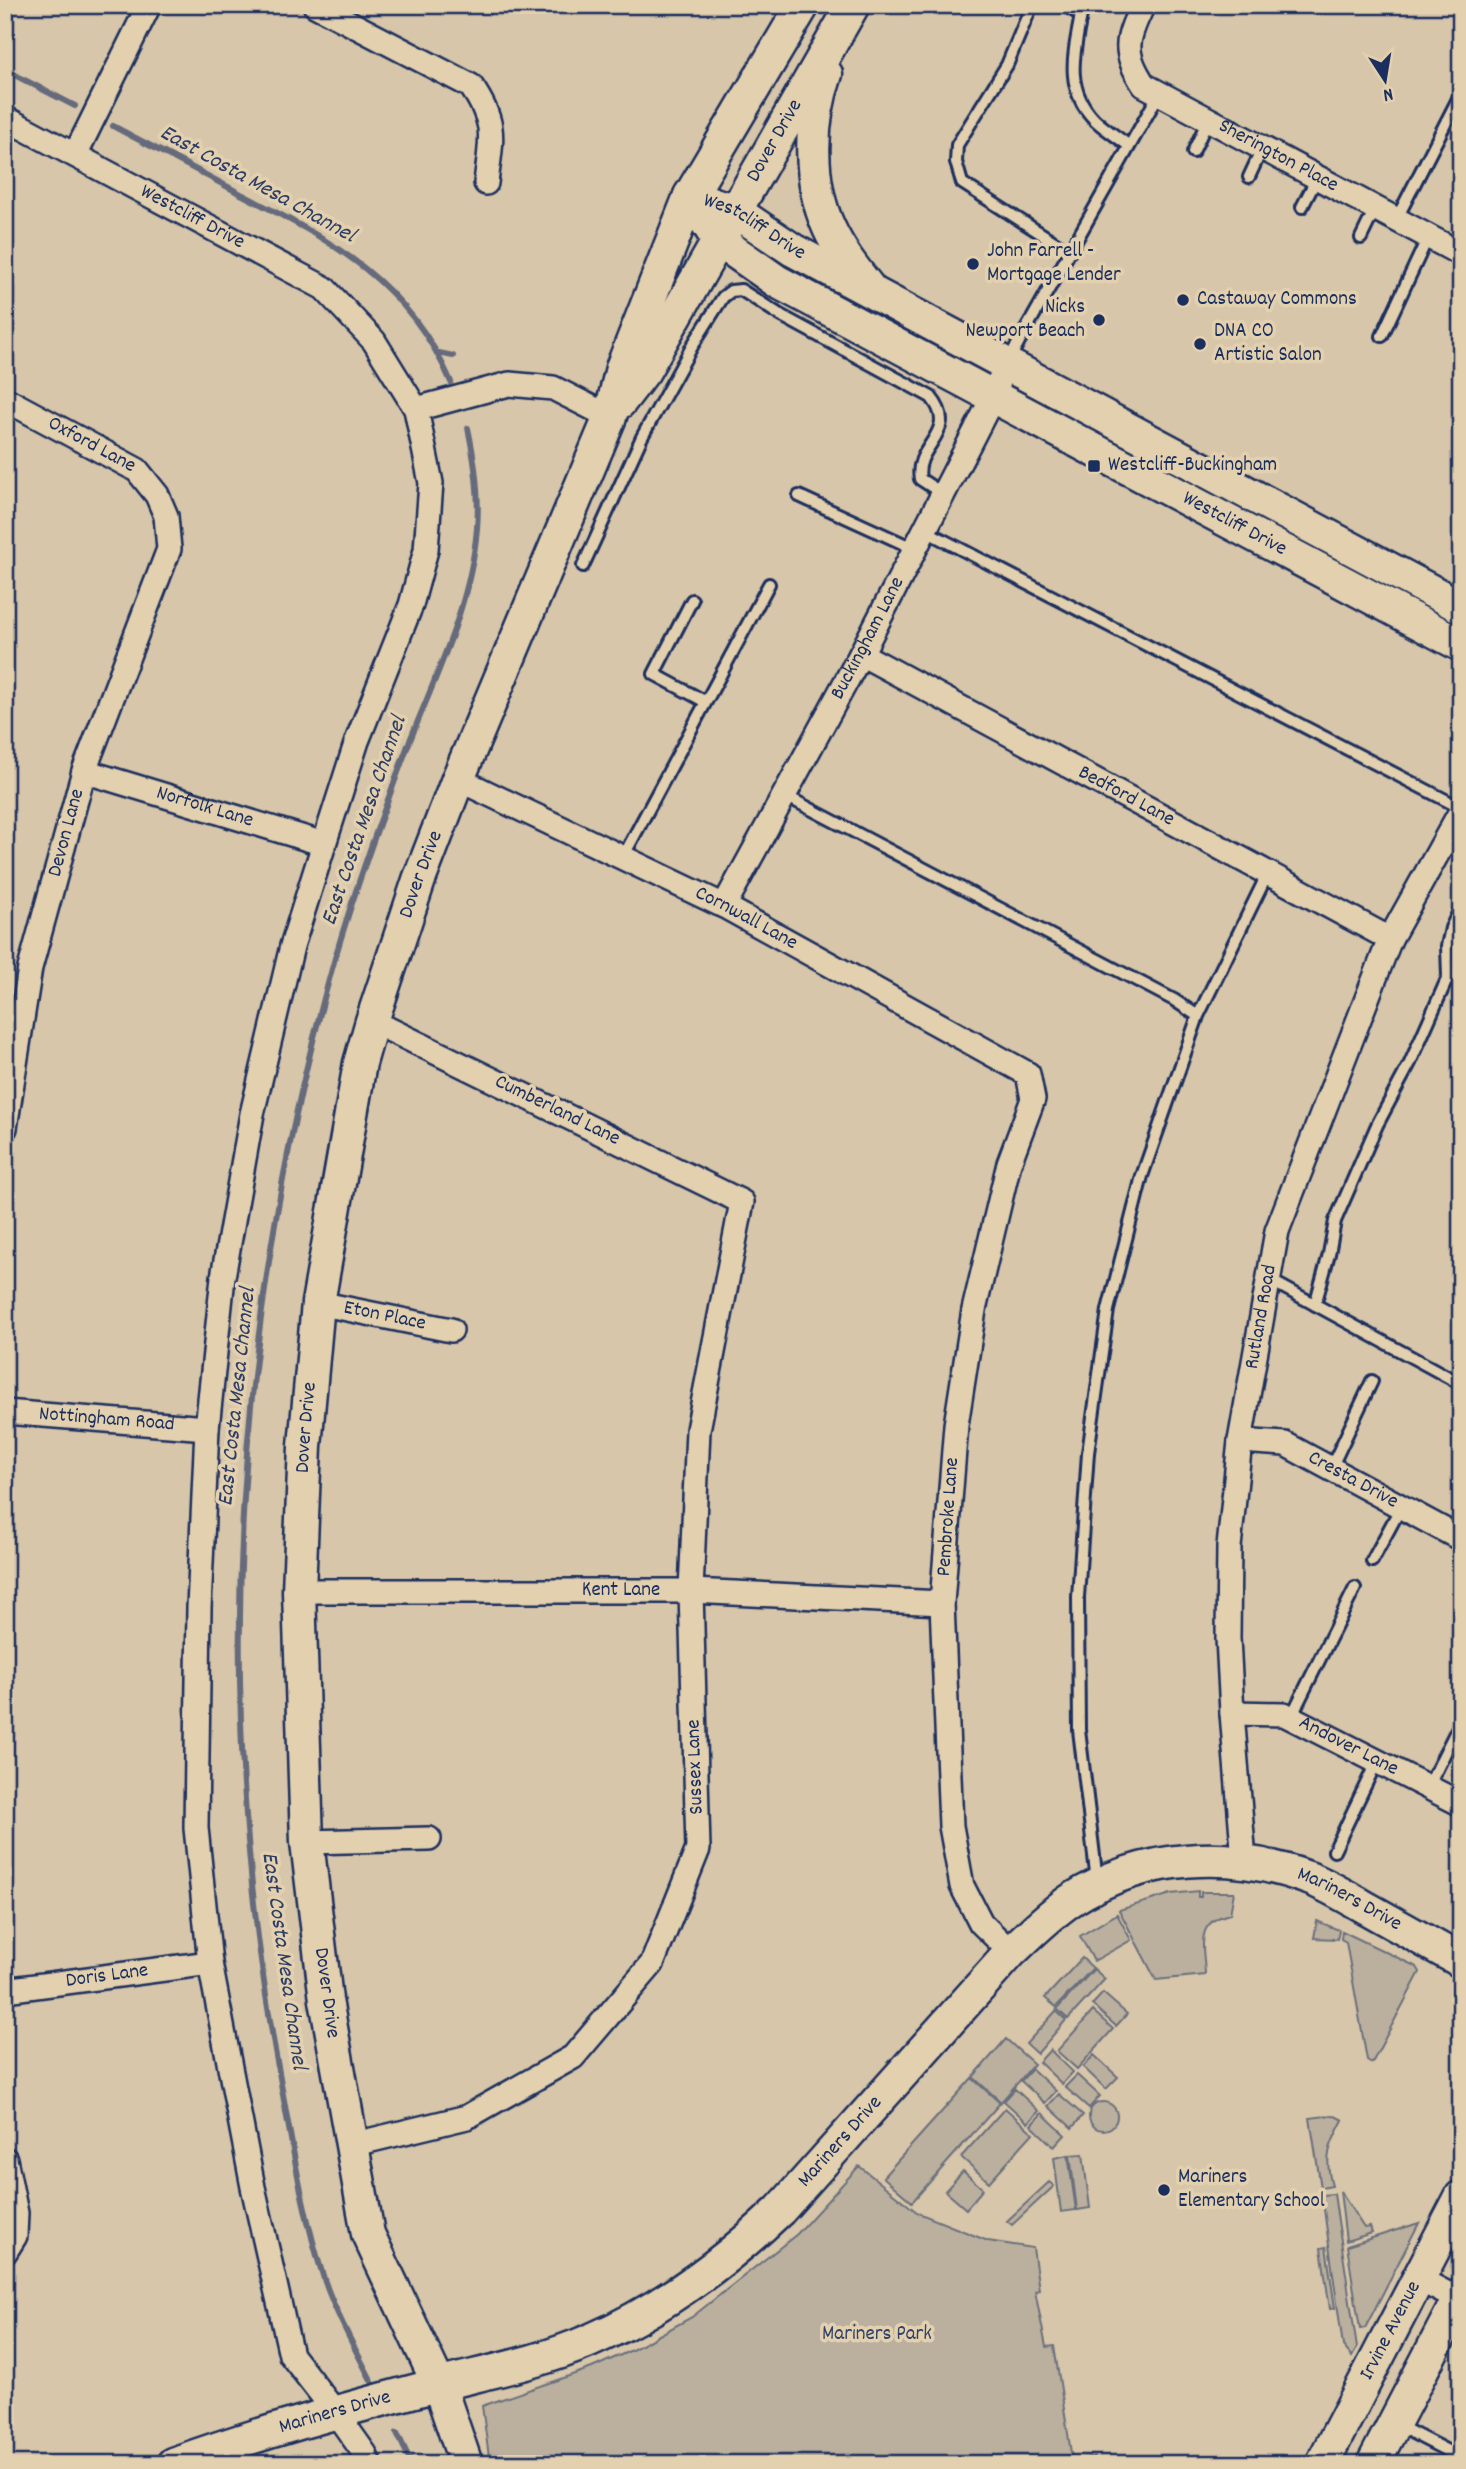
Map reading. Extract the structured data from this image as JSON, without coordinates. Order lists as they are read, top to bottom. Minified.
{"streets":{"street":["Dover Drive","Sherington Place","Westcliff Drive","Oxford Lane","Buckingham Lane","Bedford Lane","Norfolk Lane","Devon Lane","Cornwall Lane","Cumberland Lane","Eton Place","Rutland Road","Nottingham Road","Cresta Drive","Pembroke Lane","Kent Lane","Andover Lane","Sussex Lane","Mariners Drive","Doris Lane","Irvine Avenue"]},"crossings":[["Dover Drive","Westcliff Drive"],["Dover Drive","Cornwall Lane"],["Dover Drive","Cumberland Lane"],["Dover Drive","Eton Place"],["Dover Drive","Kent Lane"],["Dover Drive","Sussex Lane"],["Dover Drive","Mariners Drive"],["Westcliff Drive","Buckingham Lane"],["Oxford Lane","Devon Lane"],["Buckingham Lane","Bedford Lane"],["Buckingham Lane","Cornwall Lane"],["Bedford Lane","Rutland Road"],["Norfolk Lane","Devon Lane"],["Cornwall Lane","Pembroke Lane"],["Cumberland Lane","Sussex Lane"],["Rutland Road","Cresta Drive"],["Rutland Road","Andover Lane"],["Rutland Road","Mariners Drive"],["Pembroke Lane","Kent Lane"],["Pembroke Lane","Mariners Drive"],["Kent Lane","Sussex Lane"]],"water":["East Costa Mesa Channel"],"parks":["Mariners Park"],"places":{"other":["John Farrell - Mortgage Lender","Castaway Commons","Nicks Newport Beach","DNA CO Artistic Salon","Mariners Elementary School"],"transit":["Westcliff-Buckingham"]},"north":"bottom"}
